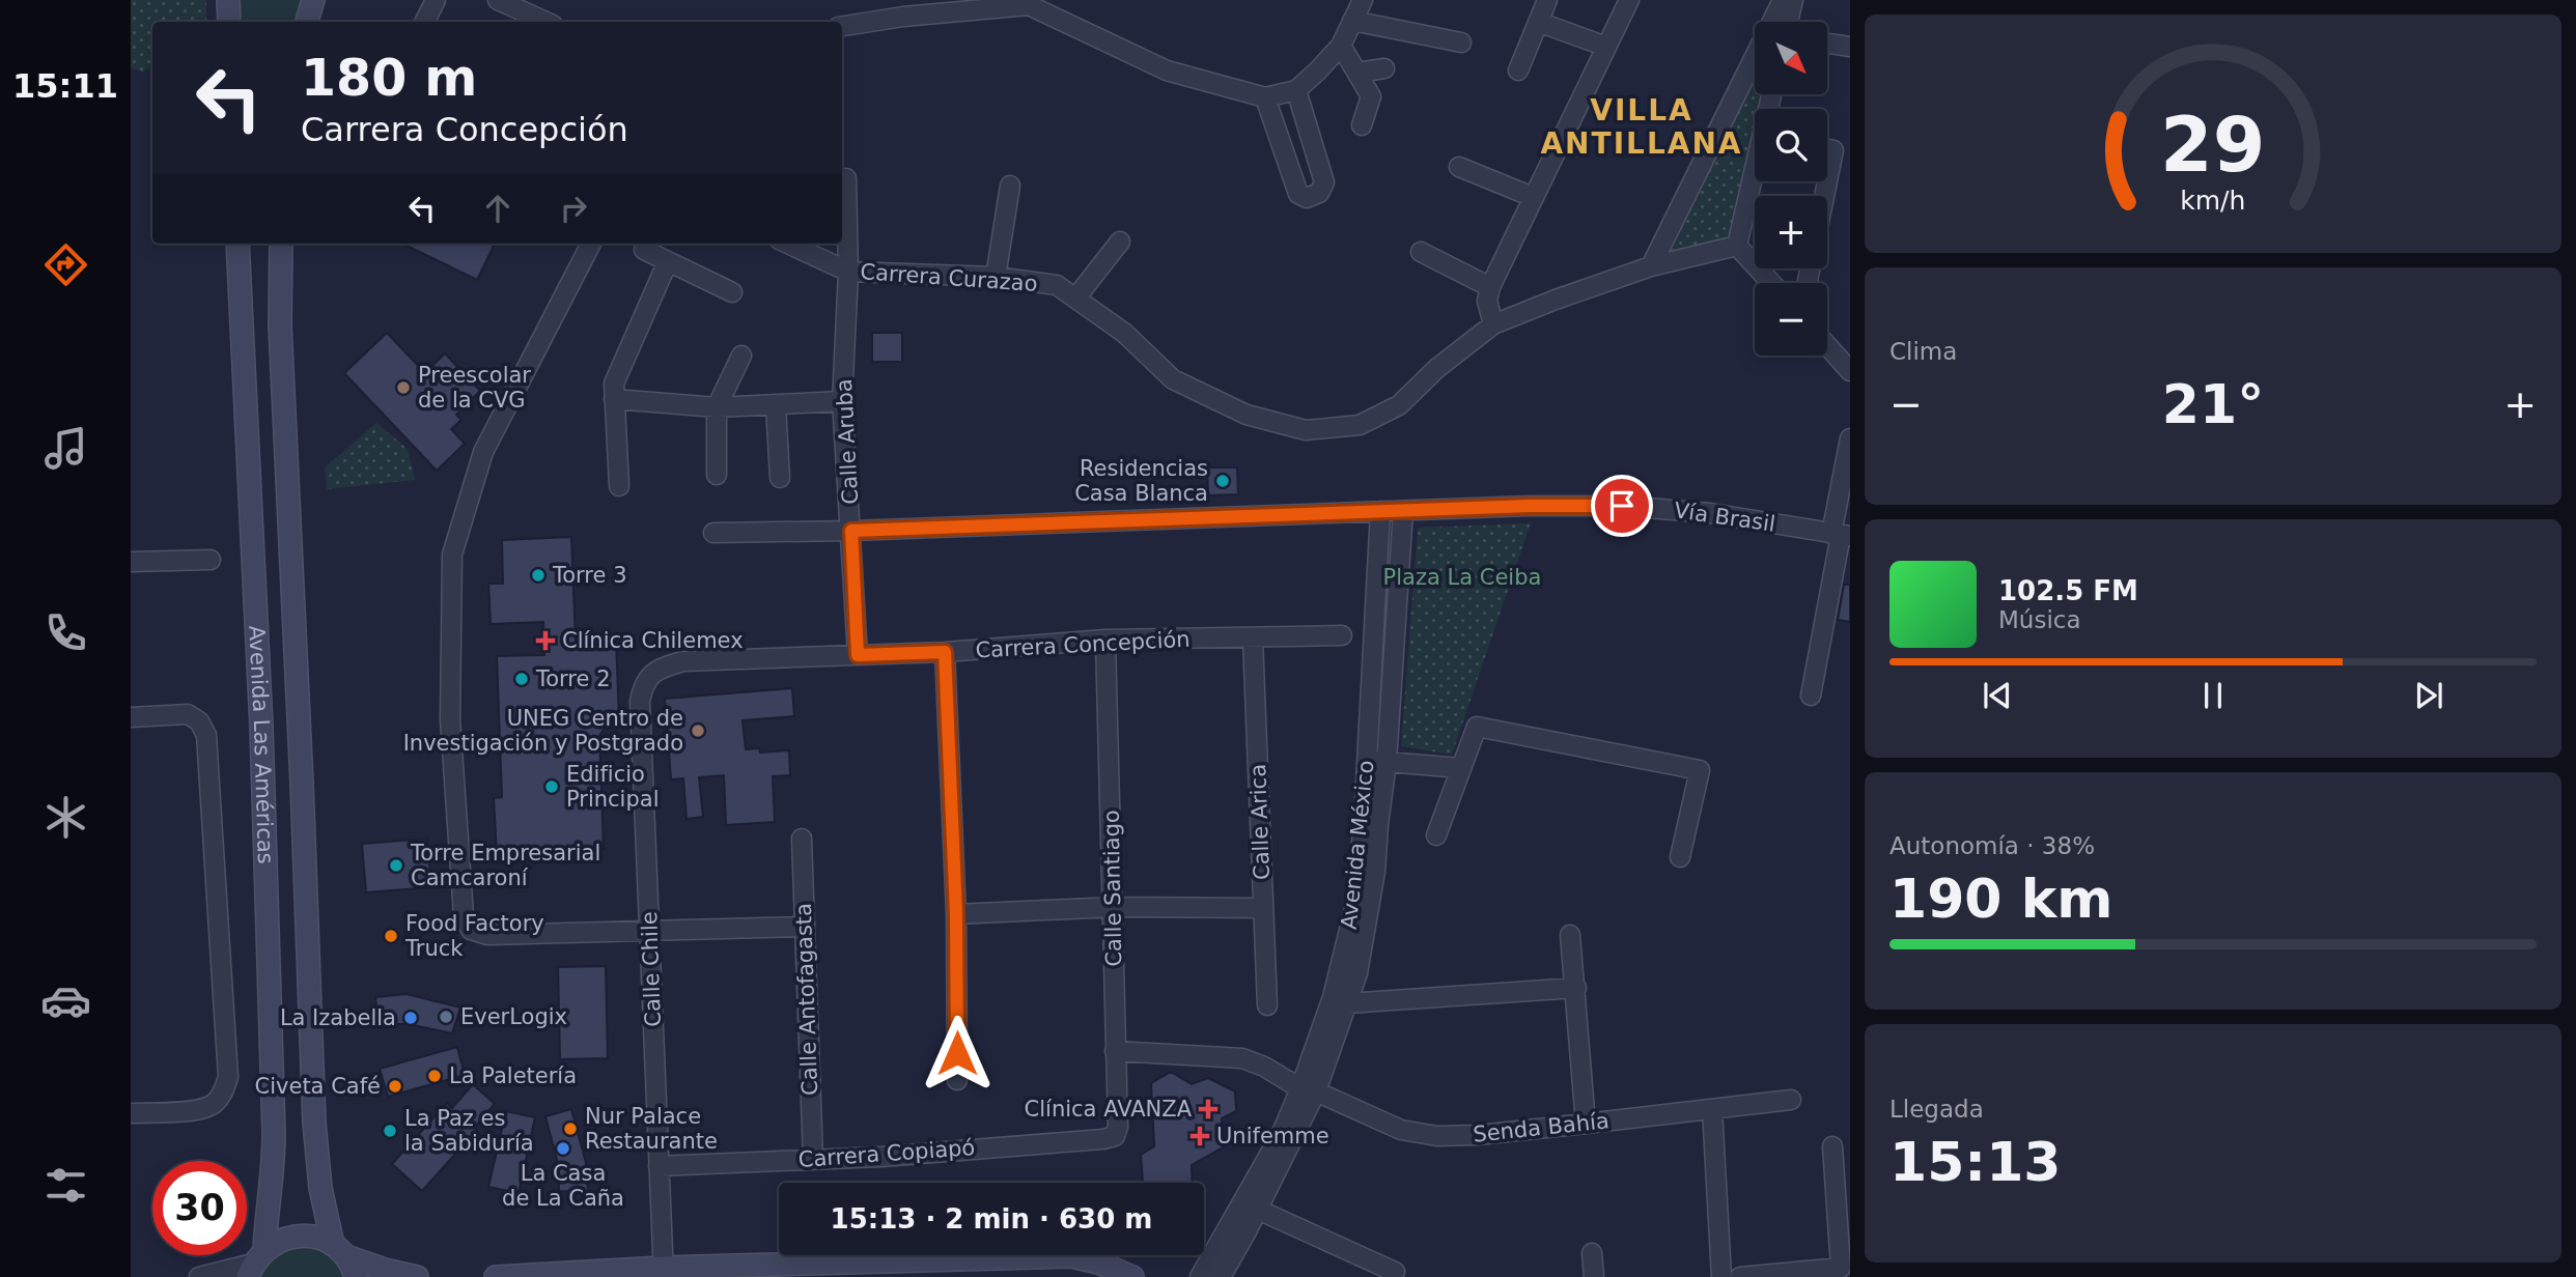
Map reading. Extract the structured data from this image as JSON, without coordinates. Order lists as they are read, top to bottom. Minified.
{"streets":{"main road":["Avenida Las Américas"],"street":["Carrera Curazao","Calle Aruba","Vía Brasil","Carrera Concepción","Calle Arica","Avenida México","Calle Santiago","Calle Chile","Calle Antofagasta","Senda Bahía","Carrera Copiapó"]},"crossings":[["Carrera Curazao","Calle Aruba"],["Calle Aruba","Vía Brasil"],["Calle Aruba","Carrera Concepción"],["Vía Brasil","Avenida México"],["Carrera Concepción","Calle Arica"],["Carrera Concepción","Calle Santiago"],["Carrera Concepción","Calle Chile"],["Avenida México","Senda Bahía"],["Calle Santiago","Senda Bahía"],["Calle Santiago","Carrera Copiapó"],["Calle Chile","Carrera Copiapó"],["Calle Antofagasta","Carrera Copiapó"]],"districts":["VILLA ANTILLANA"],"parks":["Plaza La Ceiba"],"places":{"other":["Preescolar de la CVG","Residencias Casa Blanca","Torre 3","Torre 2","UNEG Centro de Investigación y Postgrado","Edificio Principal","Torre Empresarial Camcaroní","Food Factory Truck","EverLogix","La Izabella","La Paletería","Civeta Café","Nur Palace Restaurante","La Paz es la Sabiduría","La Casa de La Caña"],"health":["Clínica Chilemex","Clínica AVANZA","Unifemme"]},"north":"bottom right","page":{"tabs":"15:11","map_buttons":["+","−"],"turn":["180 m","Carrera Concepción"],"tile":["Clima",["Autonomía · 38%","190 km"],["Llegada","15:13"]],"heat":["−","21°","+"],"song":["102.5 FM","Música"],"limit":"30","trip":"15:13 · 2 min · 630 m","gauge":["29","km/h"]}}
